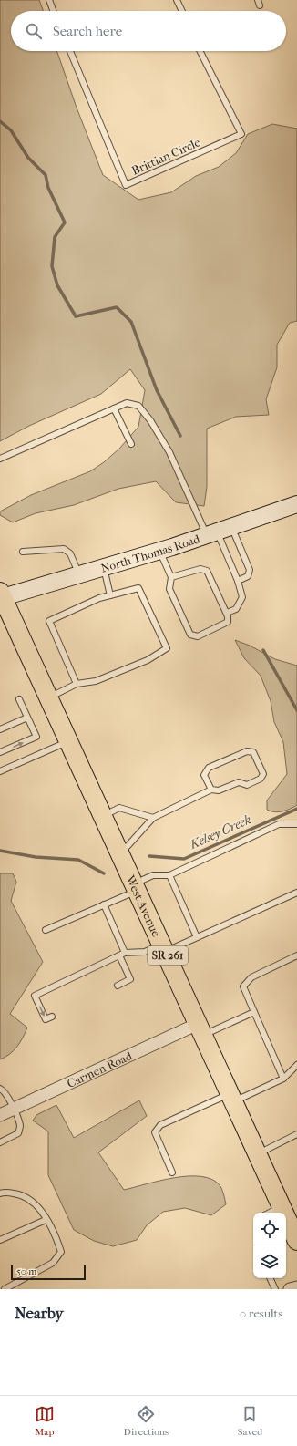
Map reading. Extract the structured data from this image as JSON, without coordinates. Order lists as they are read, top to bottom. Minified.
{"streets":{"main road":["West Avenue","SR 261"],"street":["North Thomas Road","Carmen Road"],"lane":["Brittian Circle"]},"crossings":[["North Thomas Road","West Avenue"],["West Avenue","Carmen Road"]],"water":["Kelsey Creek"],"scale_bar":"50 m","page":{"search":"Search here","scale":"50 m","heading":["Nearby","0 results"],"nav":["Map","Directions","Saved"]}}
